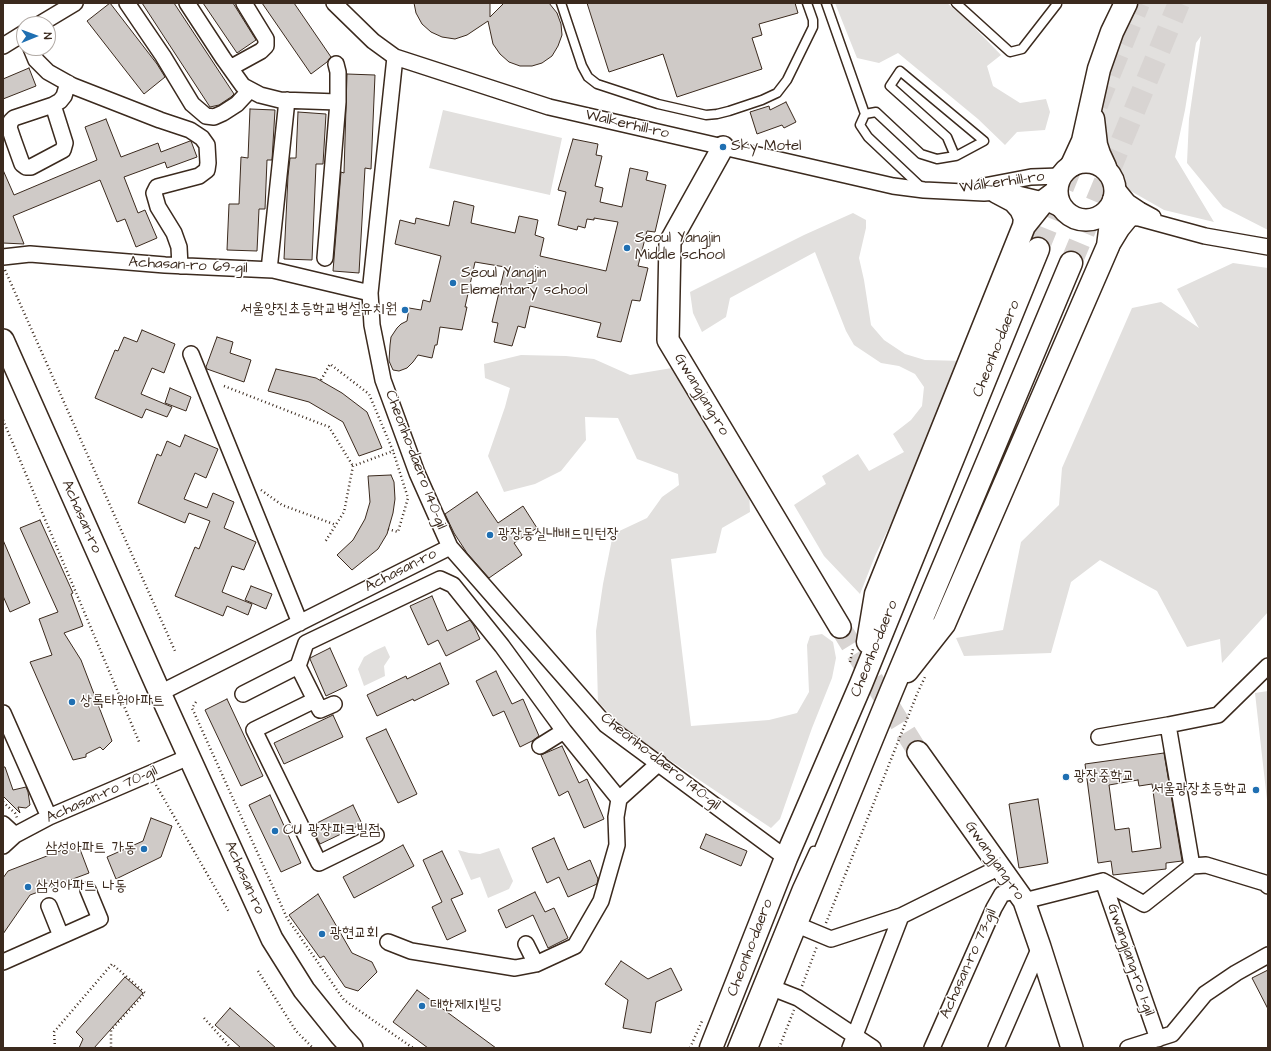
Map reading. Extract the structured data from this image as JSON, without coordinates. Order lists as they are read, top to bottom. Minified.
{"streets":{"main road":["Cheonho-daero","Gwangjang-ro","Achasan-ro"],"street":["Walkerhill-ro","Achasan-ro 69-gil","Cheonho-daero 140-gil","Achasan-ro 70-gil","Gwangjang-ro 1-gil","Achasan-ro 73-gil"]},"crossings":[["Walkerhill-ro","Gwangjang-ro"],["Walkerhill-ro","Cheonho-daero 140-gil"],["Achasan-ro 69-gil","Cheonho-daero 140-gil"],["Cheonho-daero","Cheonho-daero 140-gil"],["Gwangjang-ro","Achasan-ro 73-gil"],["Cheonho-daero 140-gil","Achasan-ro"],["Achasan-ro","Achasan-ro 70-gil"]],"places":["Sky Motel","Seoul Yangjin Middle school","Seoul Yangjin Elementary school","서울양진초등학교병설유치원","광장동실내배드민턴장","상록타워아파트","광장중학교","서울광장초등학교","CU 광장파크빌점","삼성아파트 가동","삼성아파트 나동","광현교회","대한제지빌딩"],"north":"right"}
